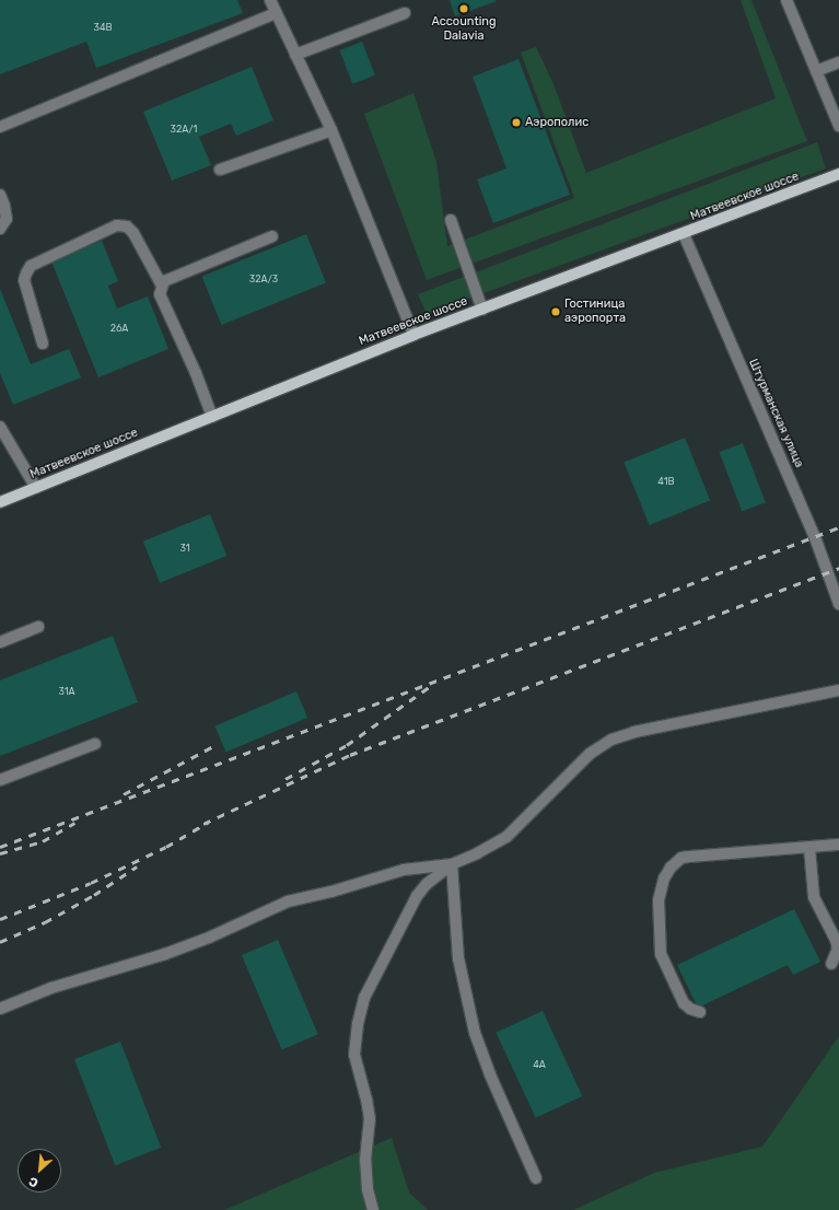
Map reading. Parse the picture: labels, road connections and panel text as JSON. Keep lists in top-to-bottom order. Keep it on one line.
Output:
{"streets":{"main road":["Матвеевское шоссе"],"street":["Штурманская улица"]},"crossings":[["Матвеевское шоссе","Штурманская улица"]],"places":["Accounting Dalavia","Аэрополис","Гостиница аэропорта"],"house_numbers":["34В","32А/1","32А/3","26А","41В","31","31А","4А"],"north":"bottom left"}
